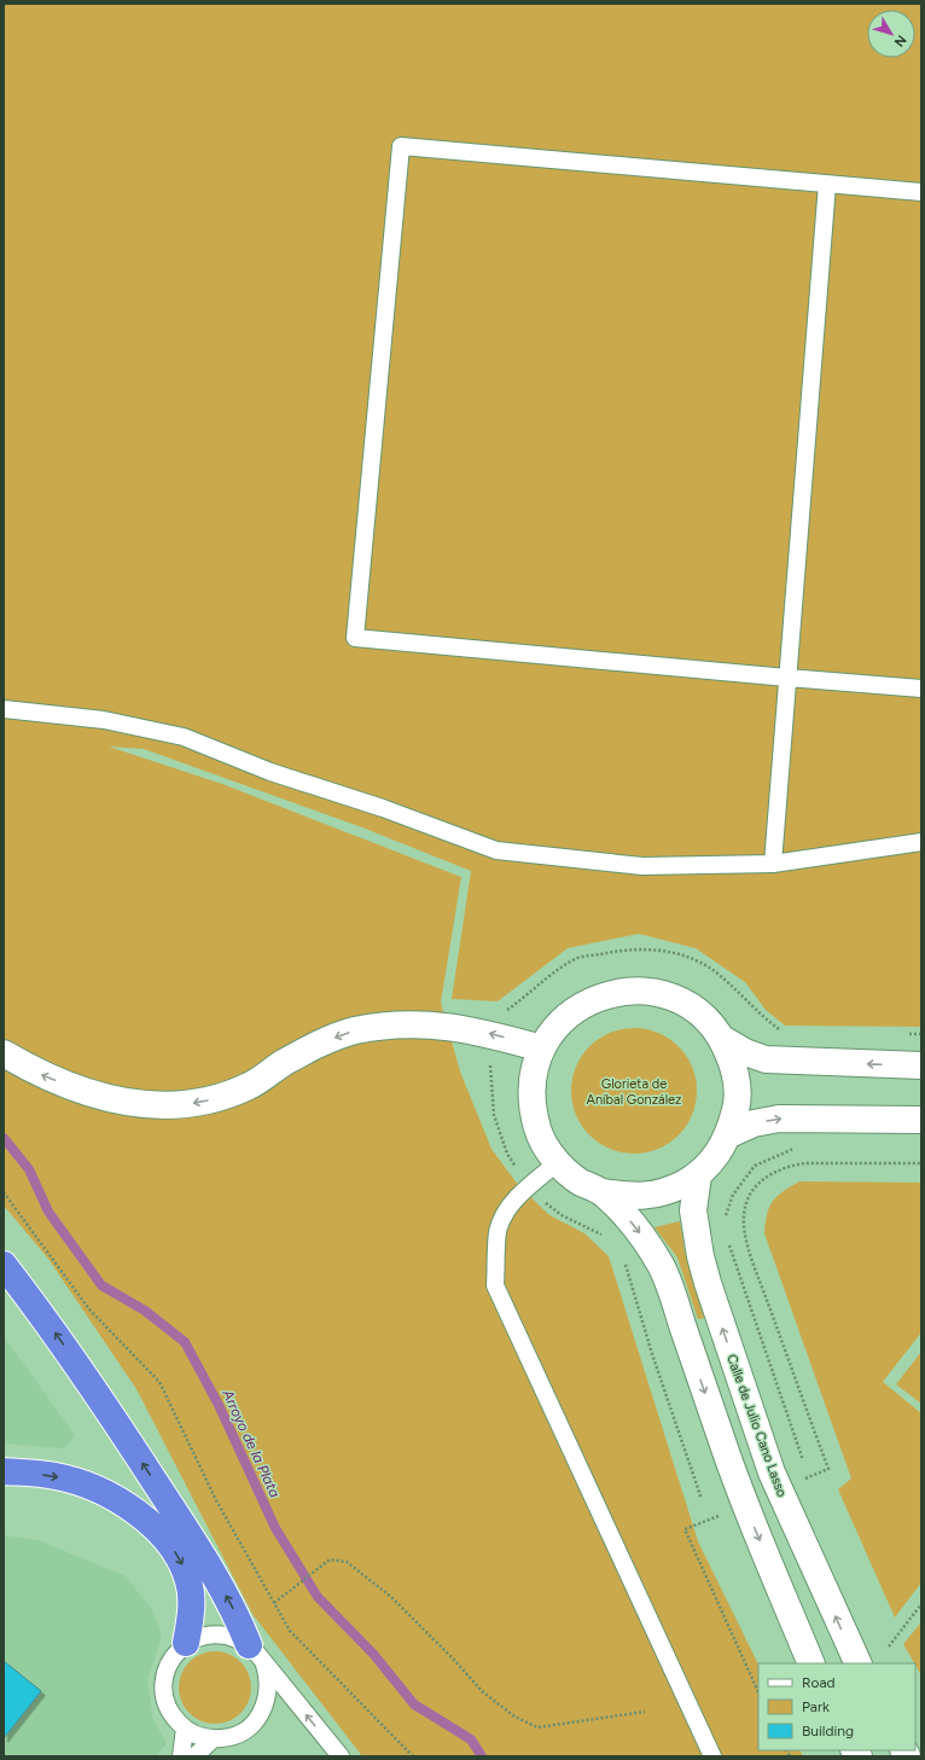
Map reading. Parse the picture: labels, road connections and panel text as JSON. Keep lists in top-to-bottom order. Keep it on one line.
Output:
{"streets":{"street":["Calle de Julio Cano Lasso"]},"water":["Arroyo de la Plata"],"parks":["Glorieta de Aníbal González"],"legend":["Road","Park","Building"],"north":"bottom right"}
